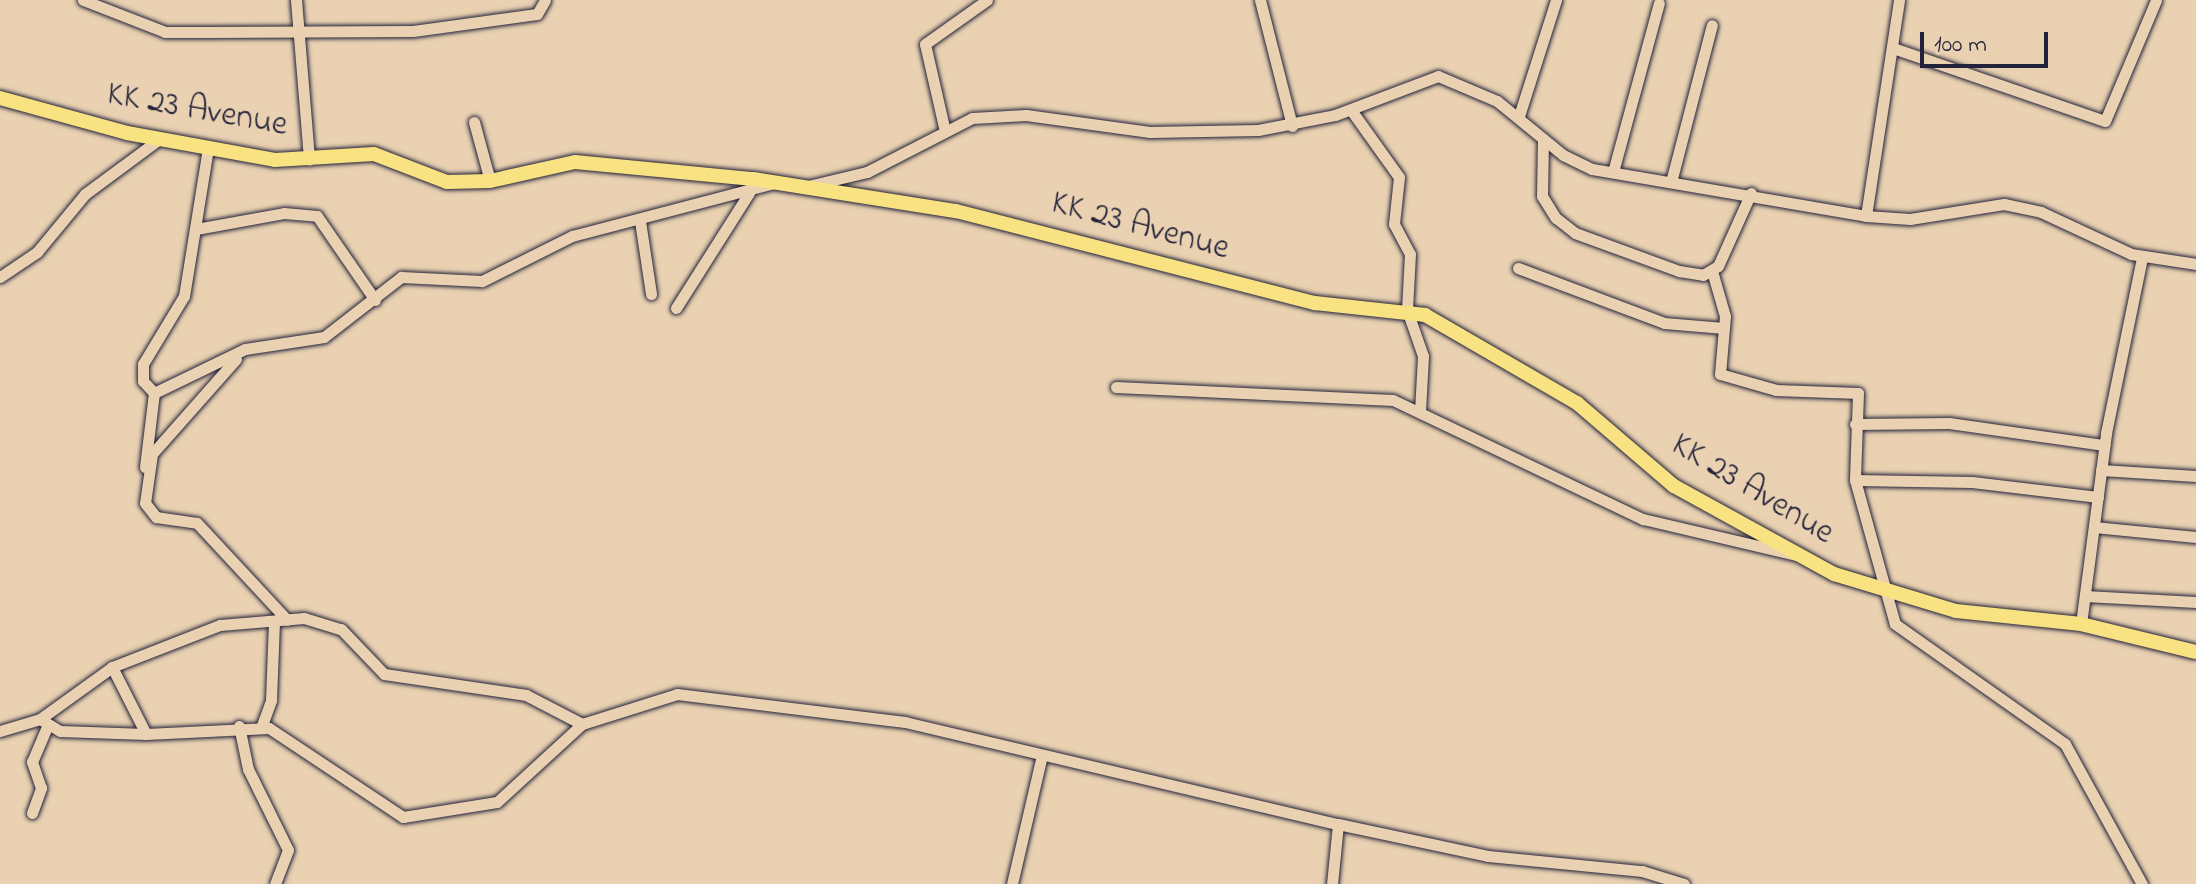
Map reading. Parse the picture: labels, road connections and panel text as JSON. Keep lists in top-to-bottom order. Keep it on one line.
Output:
{"streets":{"main road":["KK 23 Avenue"]},"scale_bar":"100 m"}
